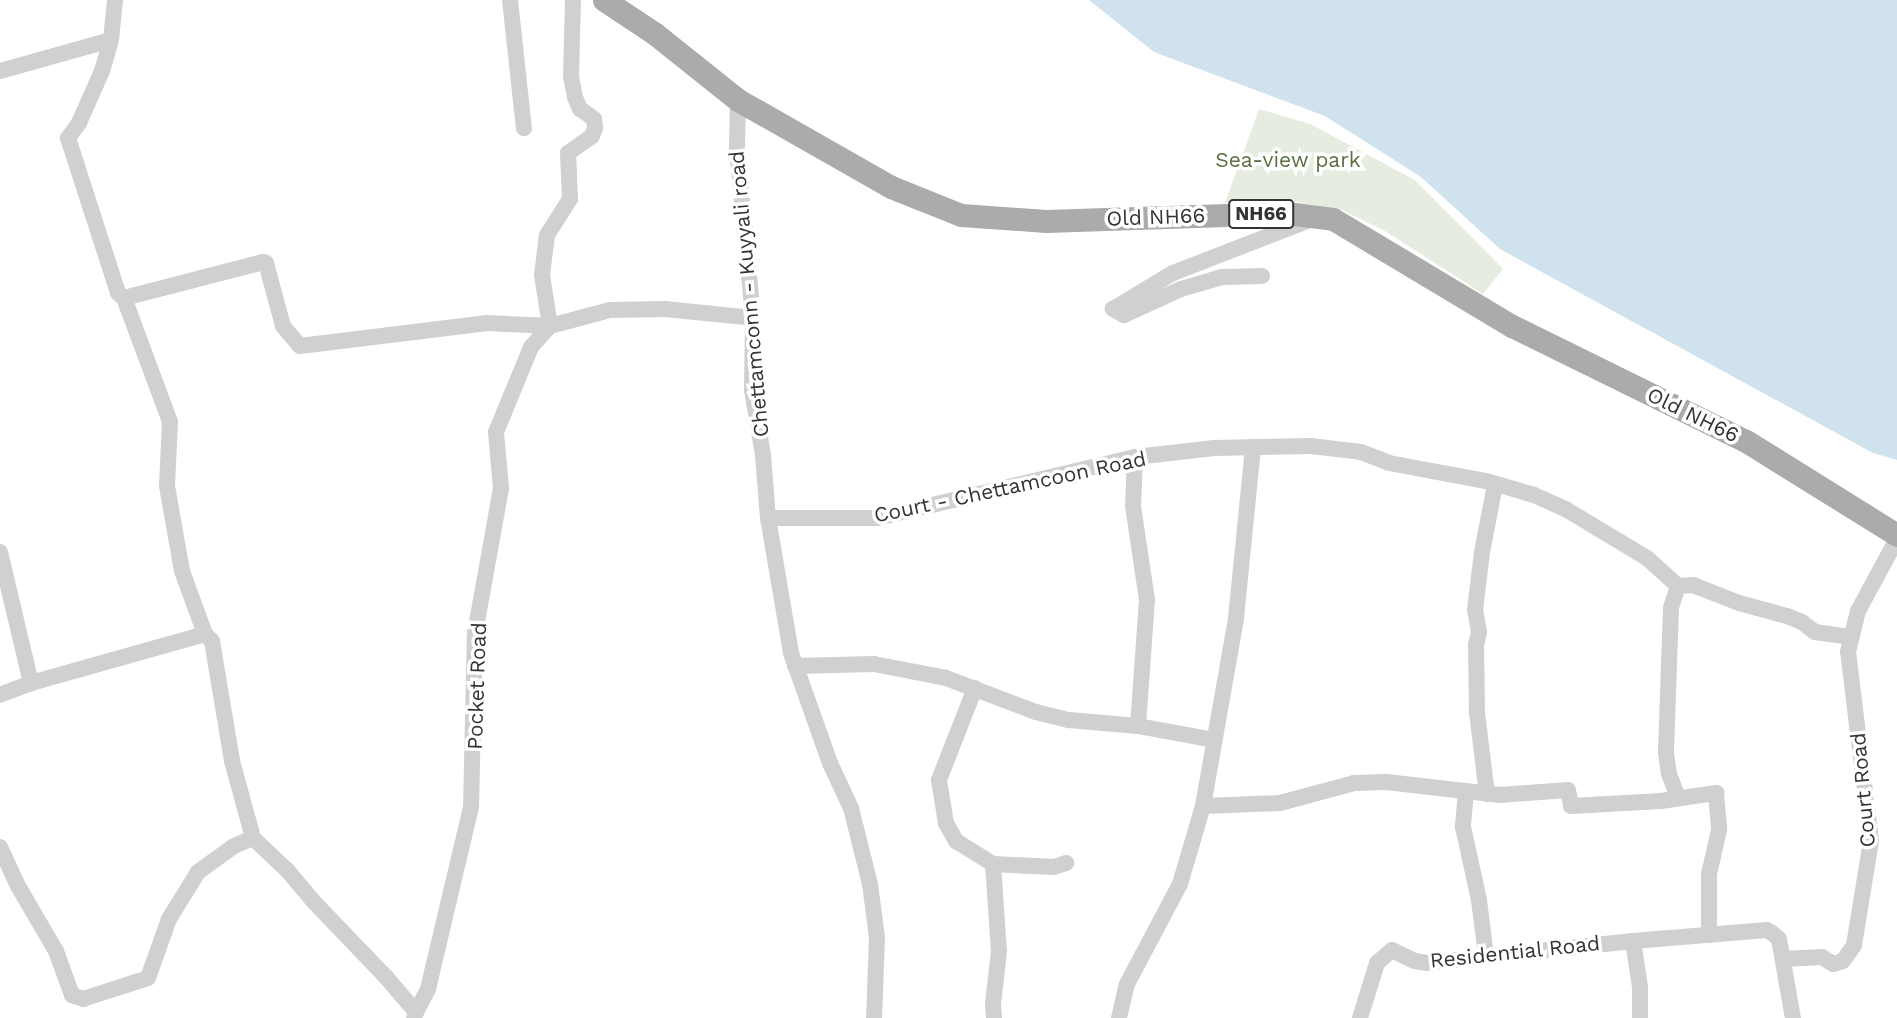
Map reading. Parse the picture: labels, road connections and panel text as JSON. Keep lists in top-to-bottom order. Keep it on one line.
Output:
{"streets":{"main road":["NH66","Old NH66"],"street":["Chettamconn - Kuyyali road","Court - Chettamcoon Road","Pocket Road","Court Road","Residential Road"]},"crossings":[["Old NH66","Chettamconn - Kuyyali road"],["Old NH66","Court Road"],["Chettamconn - Kuyyali road","Court - Chettamcoon Road"],["Court Road","Residential Road"]],"parks":["Sea-view park"]}
